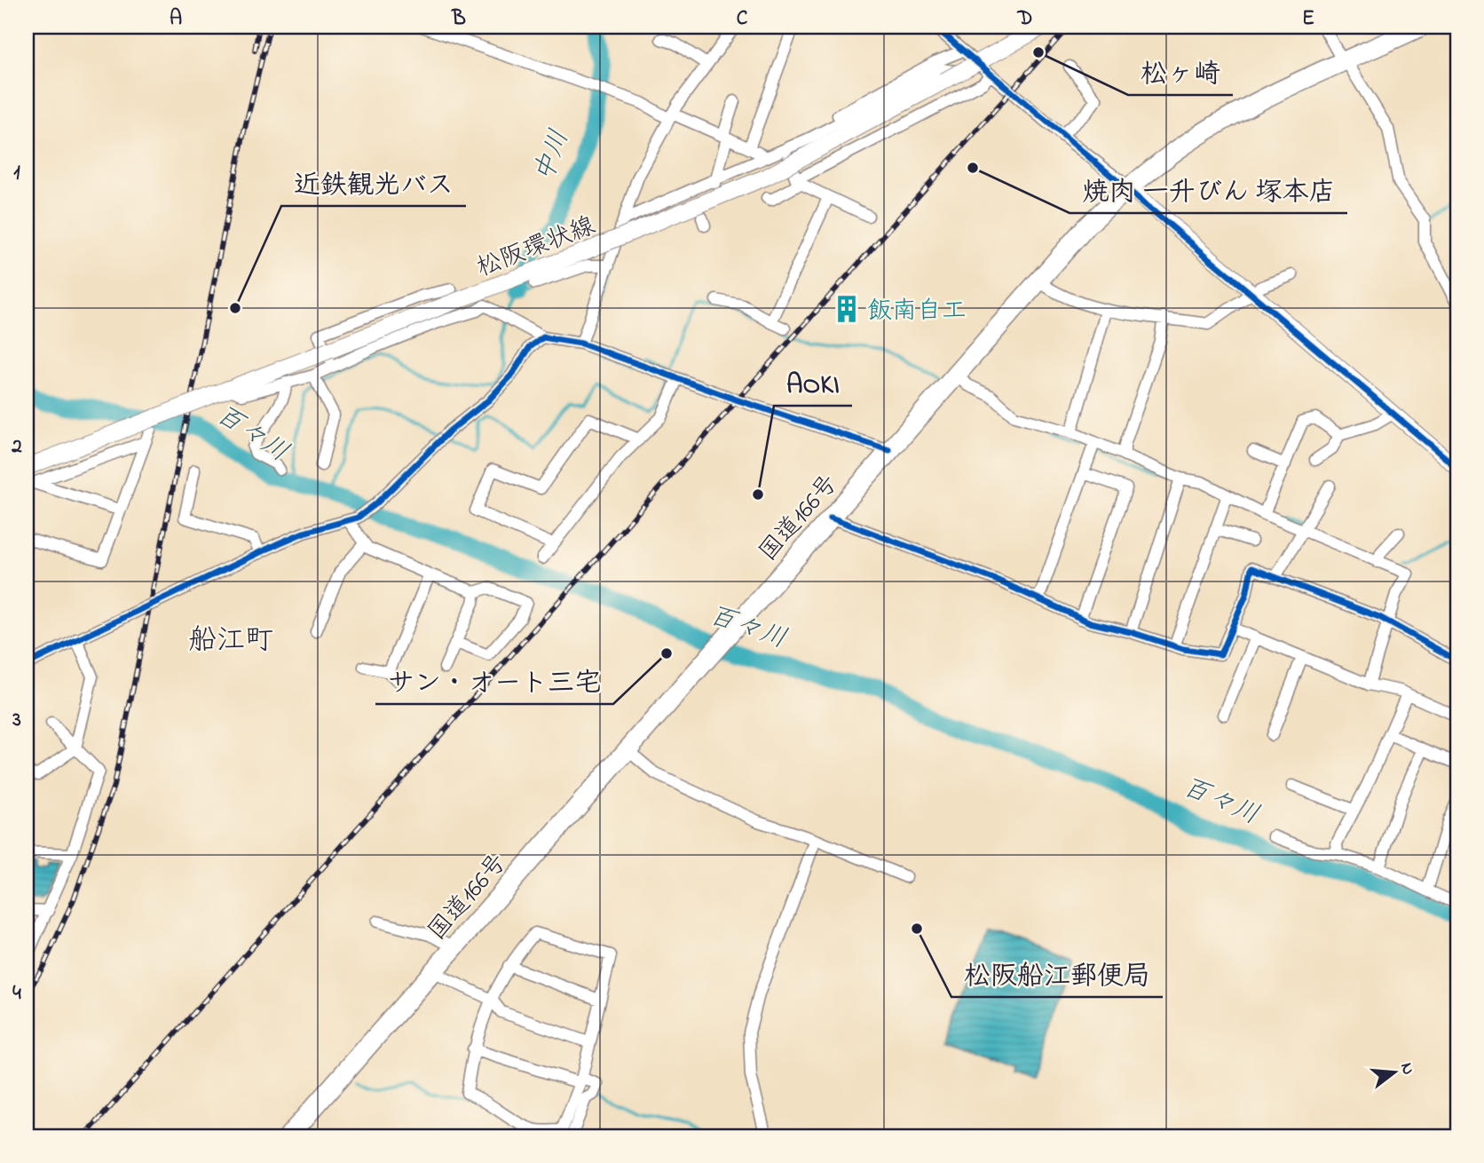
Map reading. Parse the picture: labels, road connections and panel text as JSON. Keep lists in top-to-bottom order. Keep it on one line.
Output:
{"streets":{"highway":["国道166号"],"main road":["松阪環状線"]},"districts":["船江町"],"water":["中川","百々川"],"places":{"other":["松ヶ崎","焼肉 一升びん 塚本店","近鉄観光バス","AOKI","サン・オート三宅","松阪船江郵便局"],"building":["飯南自工"]},"north":"right","grid":{"columns":["A","B","C","D","E"],"rows":["1","2","3","4"]}}
